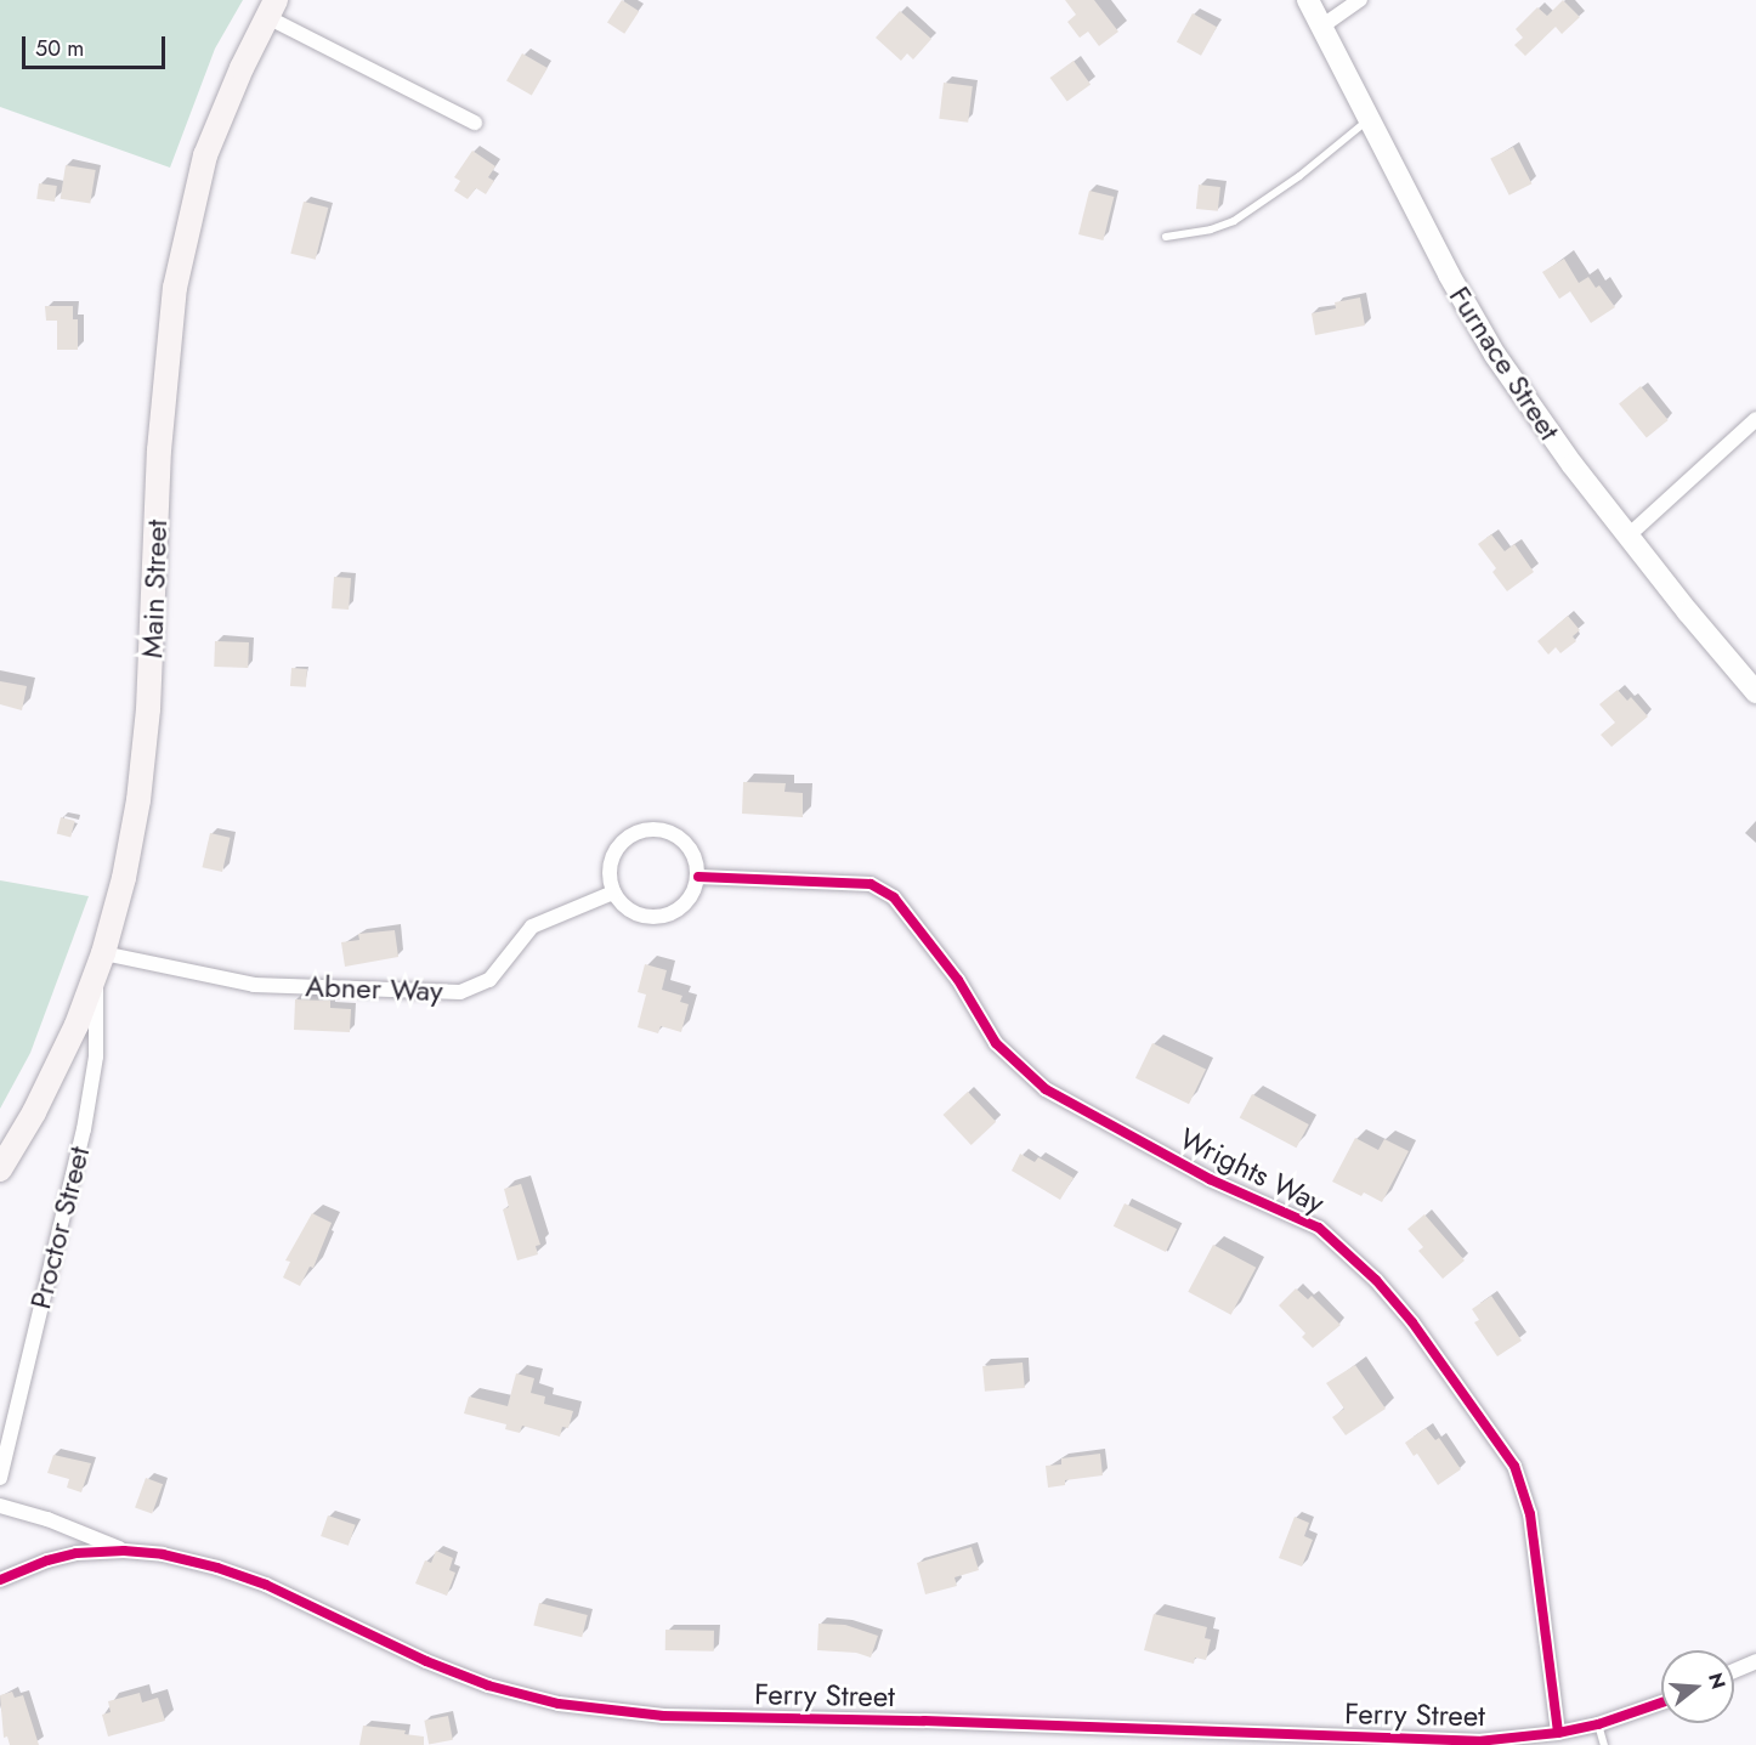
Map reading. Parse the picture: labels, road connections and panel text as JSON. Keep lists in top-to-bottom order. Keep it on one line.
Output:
{"streets":{"main road":["Furnace Street","Main Street"],"street":["Abner Way","Wrights Way","Proctor Street","Ferry Street"]},"crossings":[["Main Street","Abner Way"],["Main Street","Proctor Street"],["Abner Way","Wrights Way"],["Abner Way","Proctor Street"],["Wrights Way","Ferry Street"]],"scale_bar":"50 m","north":"right"}
